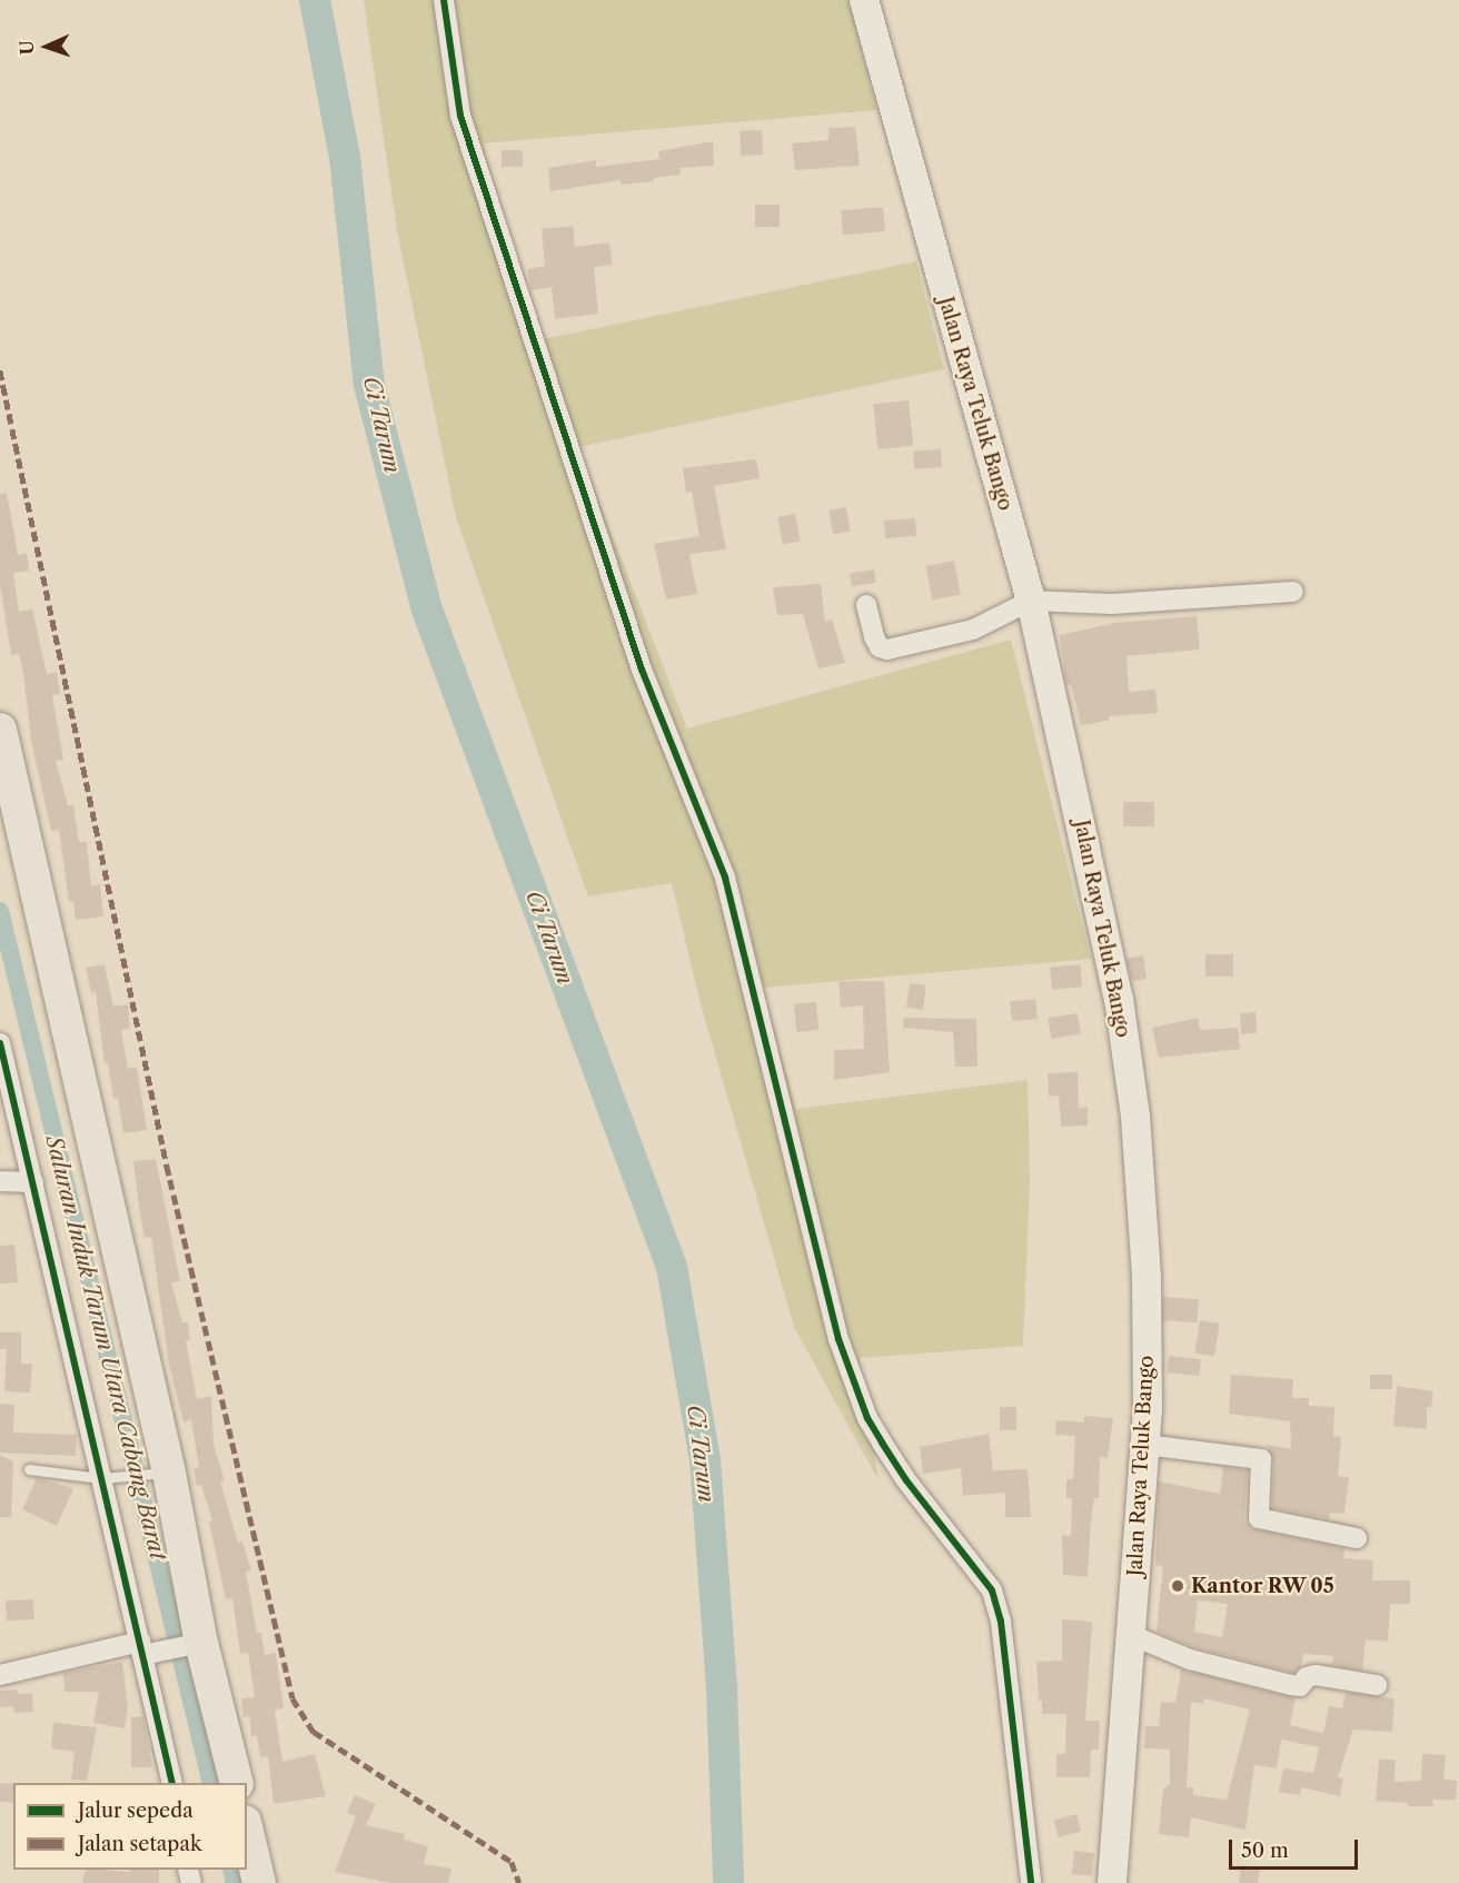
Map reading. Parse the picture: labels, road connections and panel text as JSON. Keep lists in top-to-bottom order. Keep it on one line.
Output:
{"streets":{"main road":["Jalan Raya Teluk Bango"]},"water":["Ci Tarum","Saluran Induk Tarum Utara Cabang Barat"],"places":["Kantor RW 05"],"legend":["Jalur sepeda","Jalan setapak"],"scale_bar":"50 m","north":"left"}
